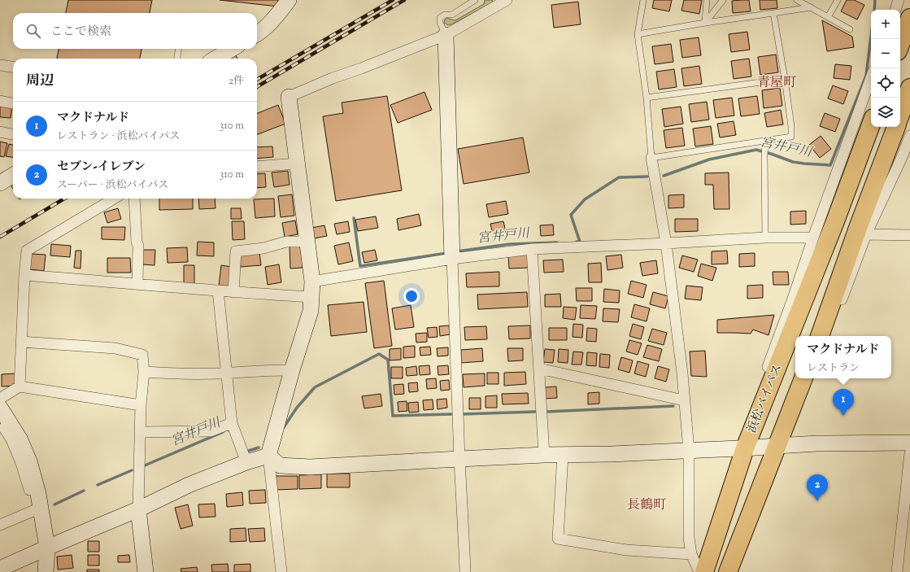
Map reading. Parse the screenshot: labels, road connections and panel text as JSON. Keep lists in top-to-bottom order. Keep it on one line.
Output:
{"streets":{"highway":["浜松バイパス"]},"districts":["青屋町","長鶴町"],"water":["宮井戸川"],"page":{"map_buttons":["+","−"],"search":"ここで検索","heading":["周辺","2件"],"list":[{"mark":"1","name":"マクドナルド","note":"レストラン · 浜松バイパス","value":"310 m"},{"mark":"2","name":"セブン-イレブン","note":"スーパー · 浜松バイパス","value":"310 m"}],"popup":["マクドナルド","レストラン"],"pins":["1","2"]}}
